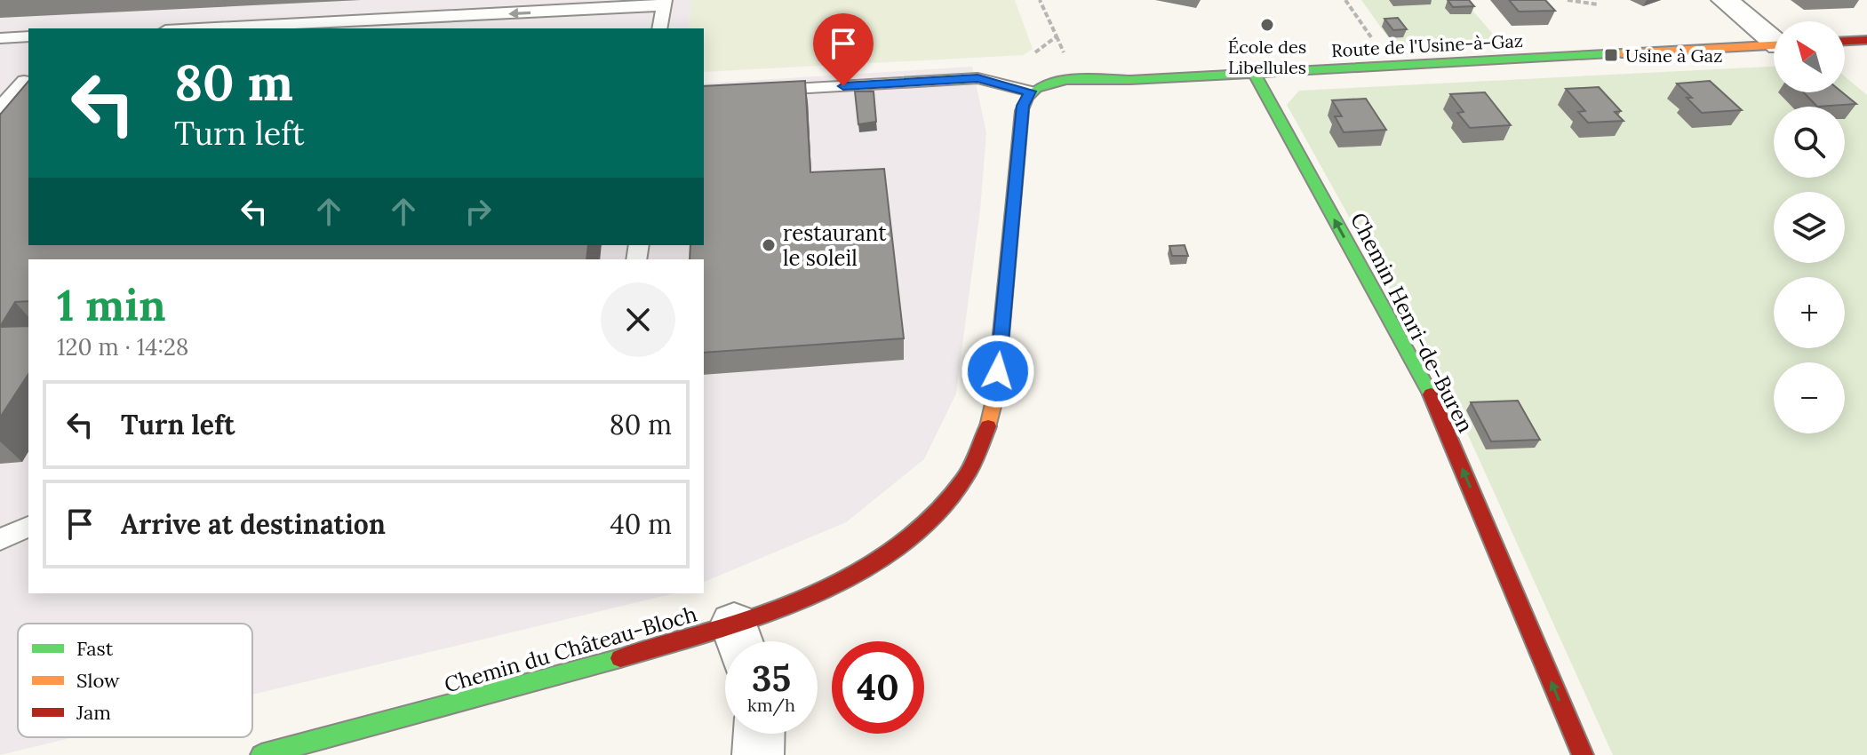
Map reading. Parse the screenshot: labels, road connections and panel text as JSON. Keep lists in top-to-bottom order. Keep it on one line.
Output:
{"streets":{"street":["Route de l'Usine-à-Gaz","Chemin Henri-de-Buren","Chemin du Château-Bloch"]},"crossings":[["Route de l'Usine-à-Gaz","Chemin Henri-de-Buren"],["Route de l'Usine-à-Gaz","Chemin du Château-Bloch"]],"one_way":["Chemin Henri-de-Buren"],"places":{"other":["École des Libellules","restaurant le soleil"],"transit":["Usine à Gaz"]},"legend":["Fast","Slow","Jam"],"north":"top left","page":{"map_buttons":["+","−"],"turn":["80 m","Turn left"],"heading":["1 min","120 m · 14:28"],"list":[{"name":"Turn left","value":"80 m"},{"name":"Arrive at destination","value":"40 m"}],"speed":"35 km/h","limit":"40"}}
